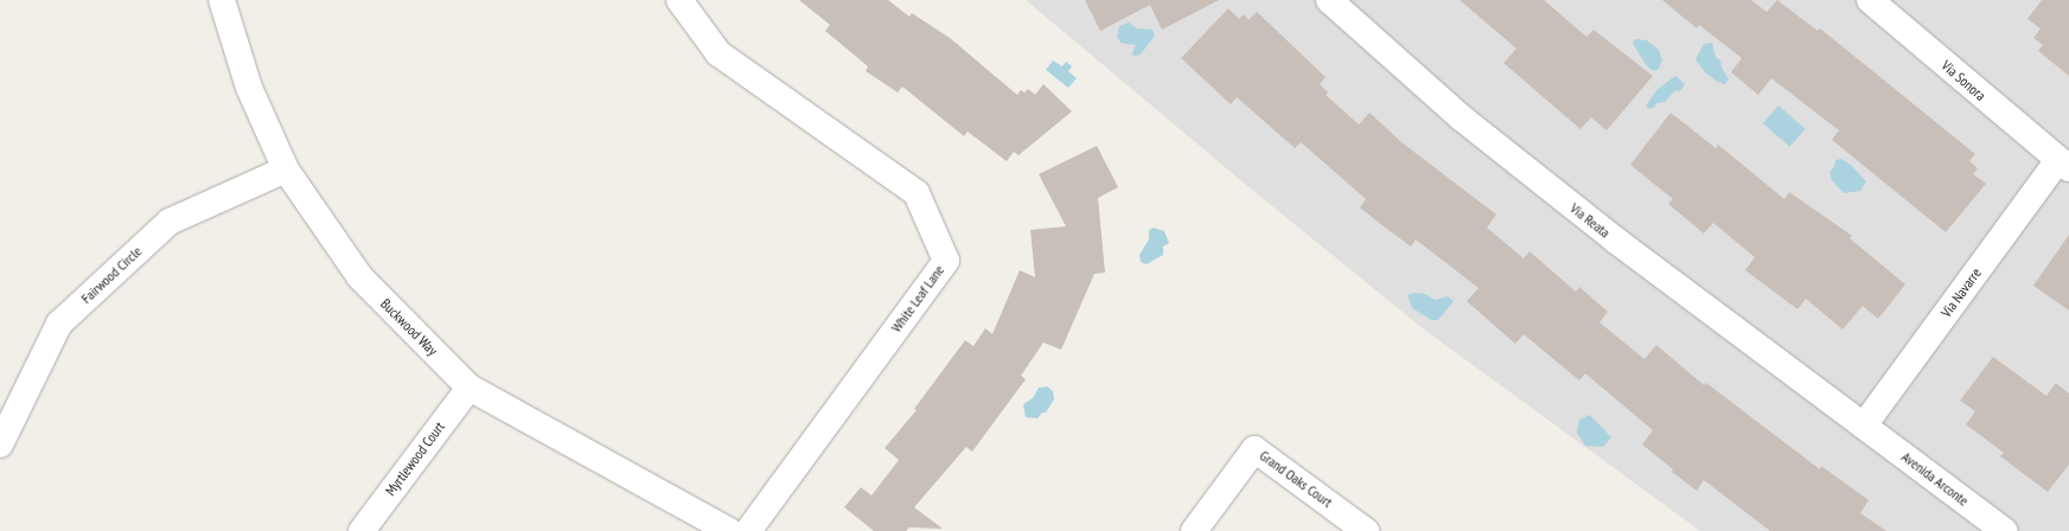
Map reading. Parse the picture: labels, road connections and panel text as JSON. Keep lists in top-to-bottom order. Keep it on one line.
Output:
{"streets":{"street":["Via Sonora","Via Reata","Fairwood Circle","Via Navarre","White Leaf Lane","Buckwood Way","Myrtlewood Court","Grand Oaks Court","Avenida Arconte"]},"crossings":[["Via Sonora","Via Navarre"],["Via Reata","Via Navarre"],["Via Reata","Avenida Arconte"],["Fairwood Circle","Buckwood Way"],["Via Navarre","Avenida Arconte"],["Buckwood Way","Myrtlewood Court"]]}
